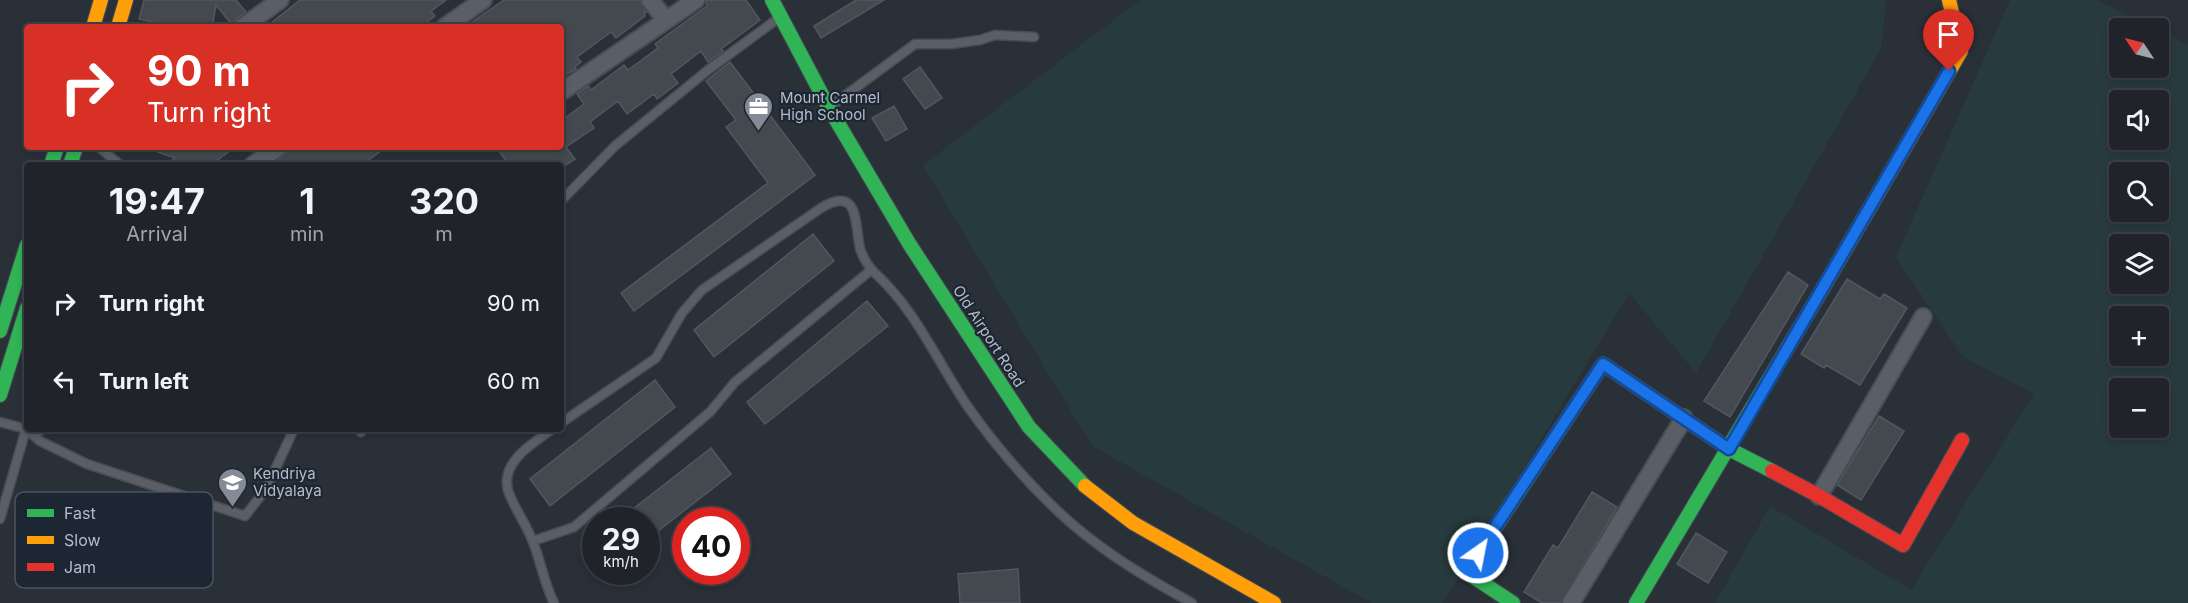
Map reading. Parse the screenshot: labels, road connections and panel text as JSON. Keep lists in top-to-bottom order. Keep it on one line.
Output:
{"streets":{"street":["Old Airport Road"]},"places":{"office":["Mount Carmel High School"],"school or university":["Kendriya Vidyalaya"]},"legend":["Fast","Slow","Jam"],"north":"top left","page":{"map_buttons":["+","−"],"turn":["90 m","Turn right"],"eta":["19:47","Arrival","1","min","320","m"],"list":[{"name":"Turn right","value":"90 m"},{"name":"Turn left","value":"60 m"}],"speed":"29 km/h","limit":"40"}}
